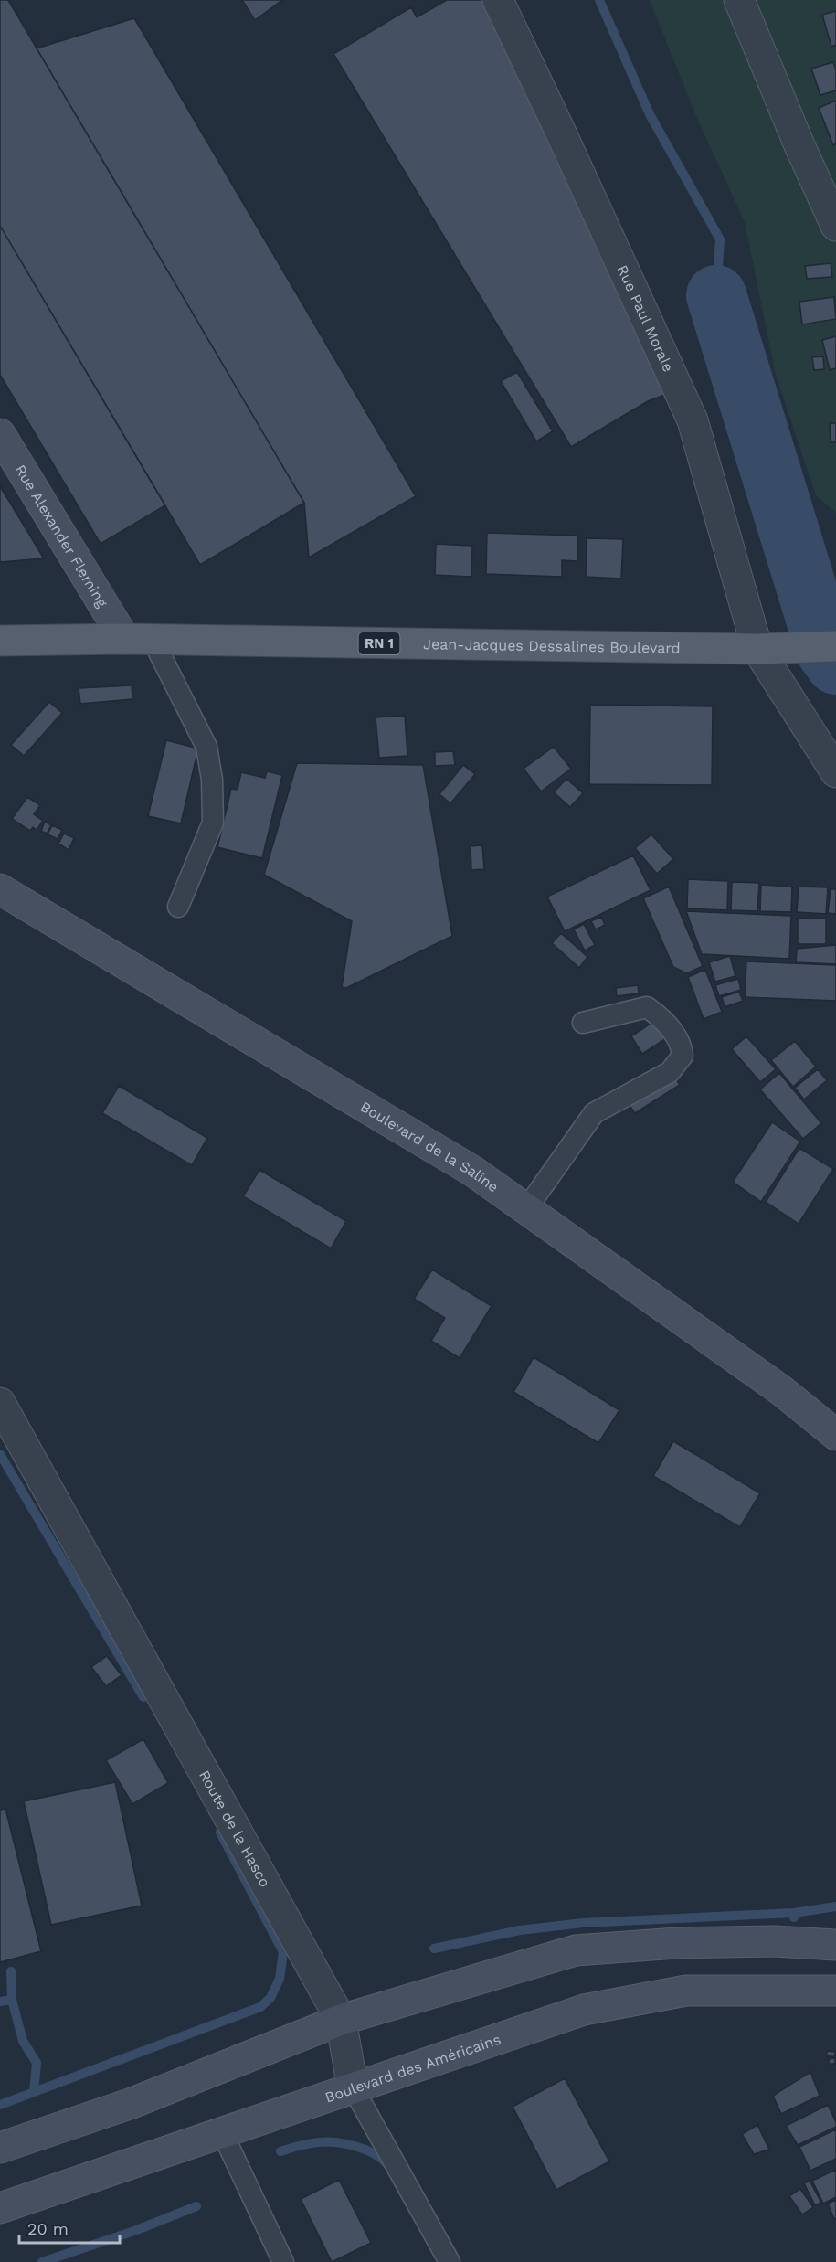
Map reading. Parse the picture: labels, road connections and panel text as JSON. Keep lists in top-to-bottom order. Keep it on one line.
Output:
{"streets":{"main road":["Rue Alexander Fleming","RN 1","Jean-Jacques Dessalines Boulevard","Boulevard de la Saline","Boulevard des Américains"],"street":["Rue Paul Morale","Route de la Hasco"]},"crossings":[["Rue Paul Morale","Jean-Jacques Dessalines Boulevard"],["Rue Alexander Fleming","Jean-Jacques Dessalines Boulevard"],["Route de la Hasco","Boulevard des Américains"]],"scale_bar":"20 m"}
